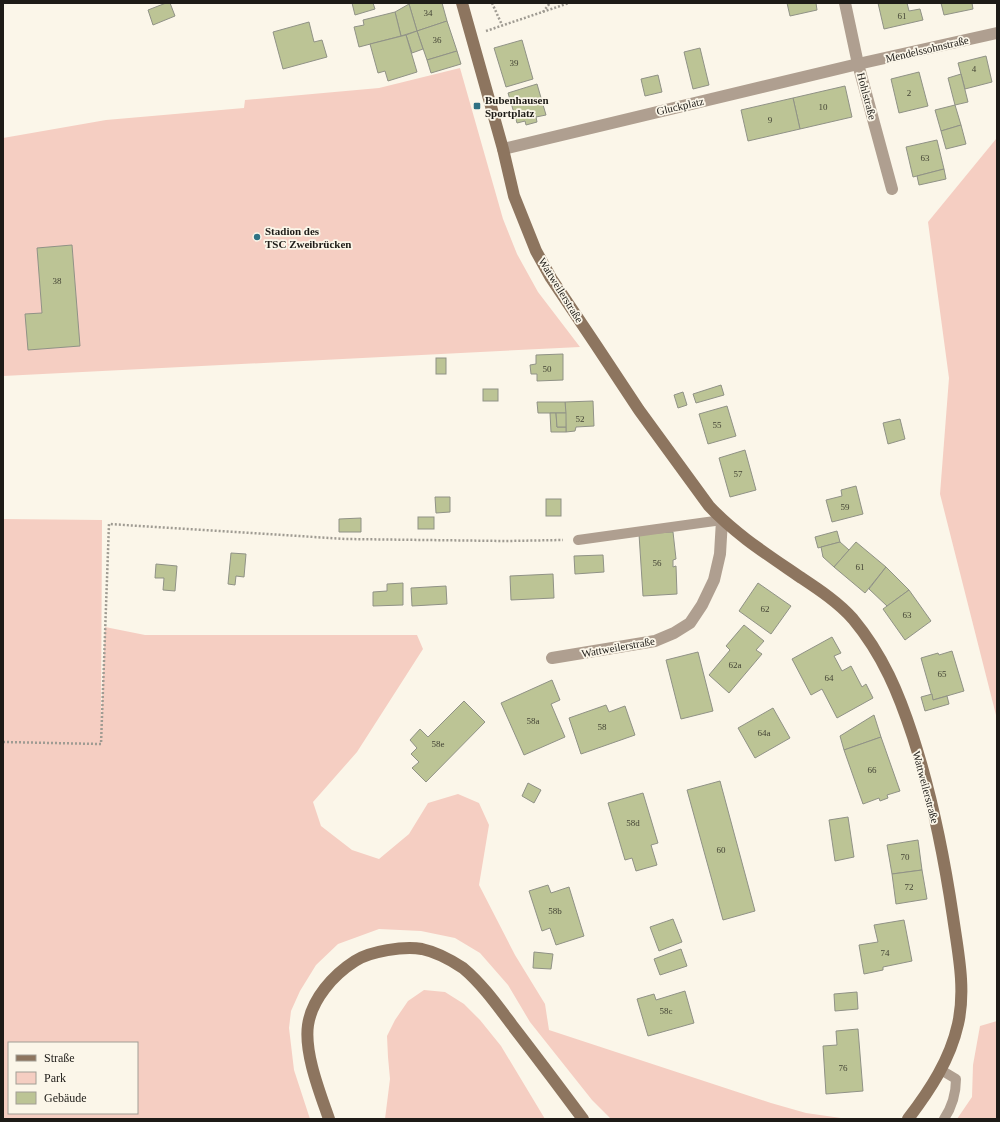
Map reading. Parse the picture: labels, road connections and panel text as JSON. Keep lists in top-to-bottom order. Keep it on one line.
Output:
{"streets":{"street":["Mendelssohnstraße","Hohlstraße","Gluckplatz","Wattweilerstraße"]},"crossings":[["Mendelssohnstraße","Hohlstraße"],["Mendelssohnstraße","Gluckplatz"],["Hohlstraße","Gluckplatz"],["Gluckplatz","Wattweilerstraße"]],"places":{"transit":["Bubenhausen Sportplatz"],"other":["Stadion des TSC Zweibrücken"]},"house_numbers":["34","61","36","39","4","2","10","9","63","38","50","52","55","57","59","56","61","62","63","62a","65","64","58a","58","64a","58e","66","58d","60","70","72","58b","74","58c","76"],"legend":["Straße","Park","Gebäude"]}
